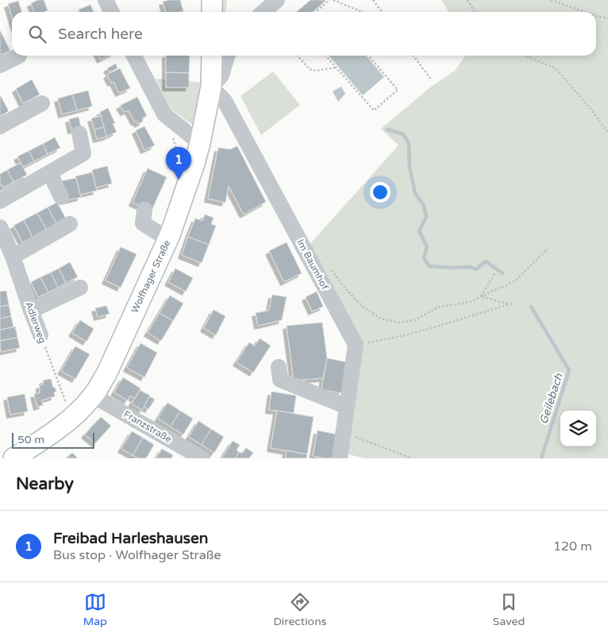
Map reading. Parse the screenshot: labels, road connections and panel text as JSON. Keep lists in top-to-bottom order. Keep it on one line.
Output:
{"streets":{"main road":["Wolfhager Straße"],"street":["Im Baumhof","Adlerweg","Franzstraße"]},"crossings":[["Im Baumhof","Wolfhager Straße"],["Wolfhager Straße","Adlerweg"],["Wolfhager Straße","Franzstraße"]],"water":["Geilebach"],"scale_bar":"50 m","page":{"search":"Search here","pins":"1","scale":"50 m","heading":"Nearby","list":[{"mark":"1","name":"Freibad Harleshausen","note":"Bus stop · Wolfhager Straße","value":"120 m"}],"nav":["Map","Directions","Saved"]}}
